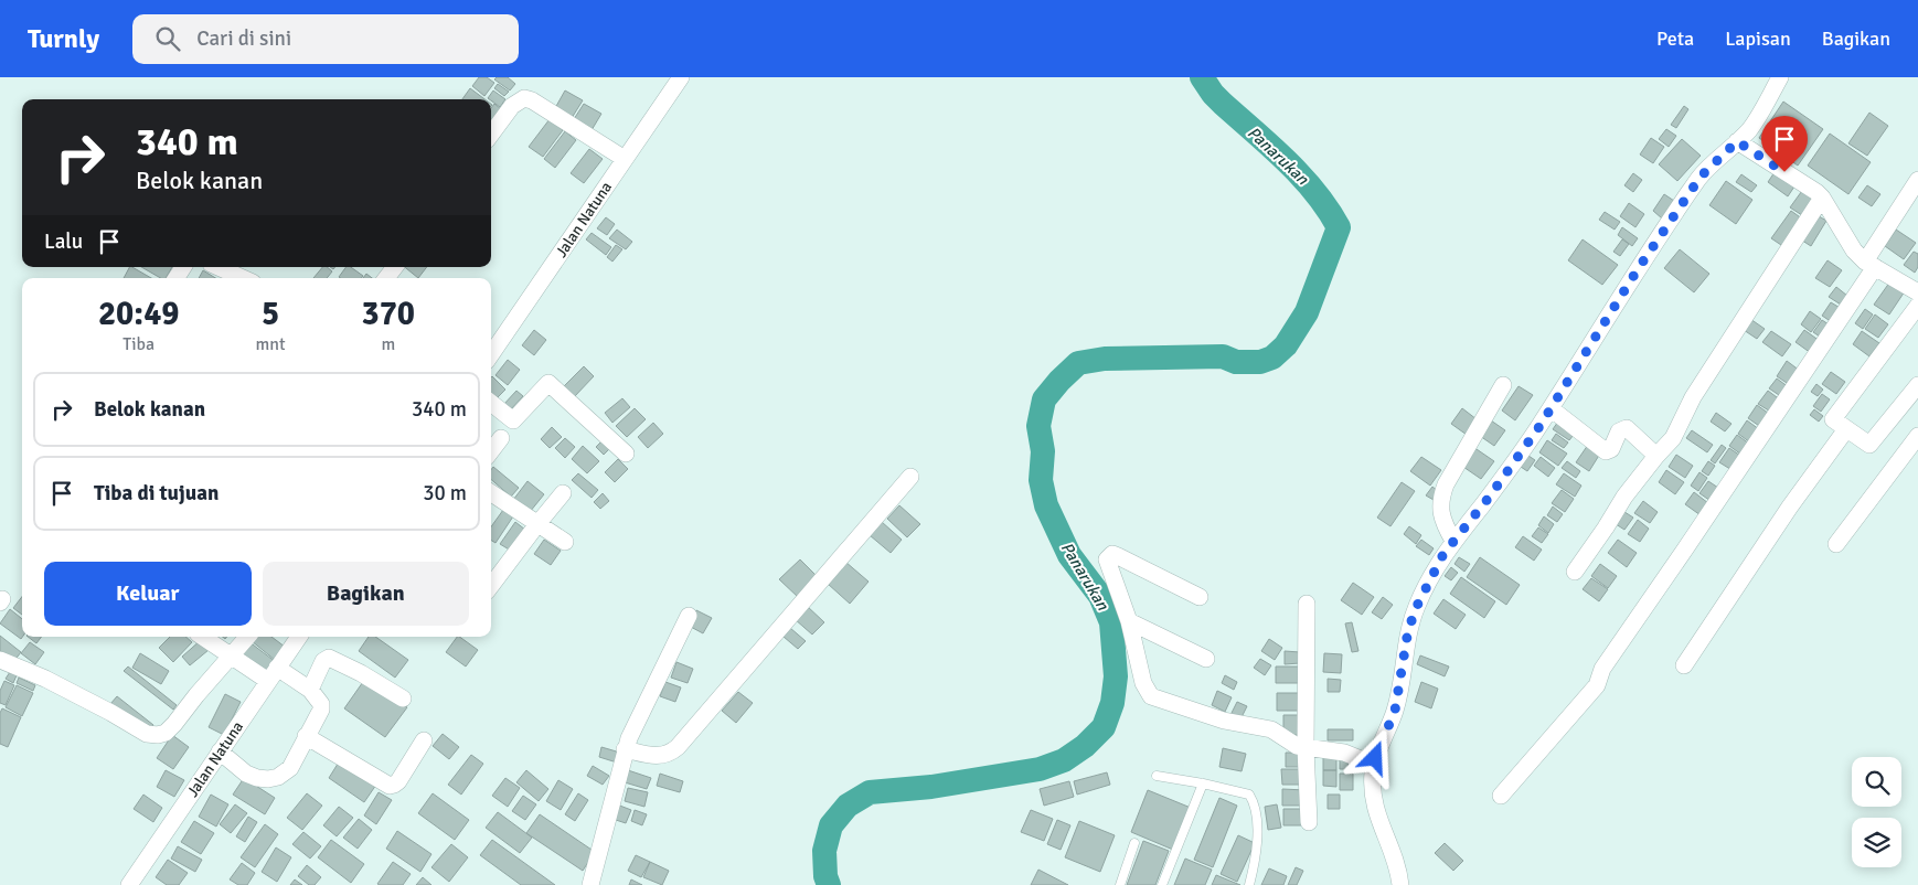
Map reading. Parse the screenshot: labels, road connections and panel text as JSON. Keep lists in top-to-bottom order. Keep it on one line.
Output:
{"streets":{"street":["Jalan Natuna"]},"water":["Panarukan"],"page":{"header":"Turnly","search":"Cari di sini","nav":["Peta","Lapisan","Bagikan"],"turn":["340 m","Belok kanan"],"then":"Lalu","eta":["20:49","Tiba","5","mnt","370","m"],"list":[{"name":"Belok kanan","value":"340 m"},{"name":"Tiba di tujuan","value":"30 m"}],"buttons":["Keluar","Bagikan"]}}
